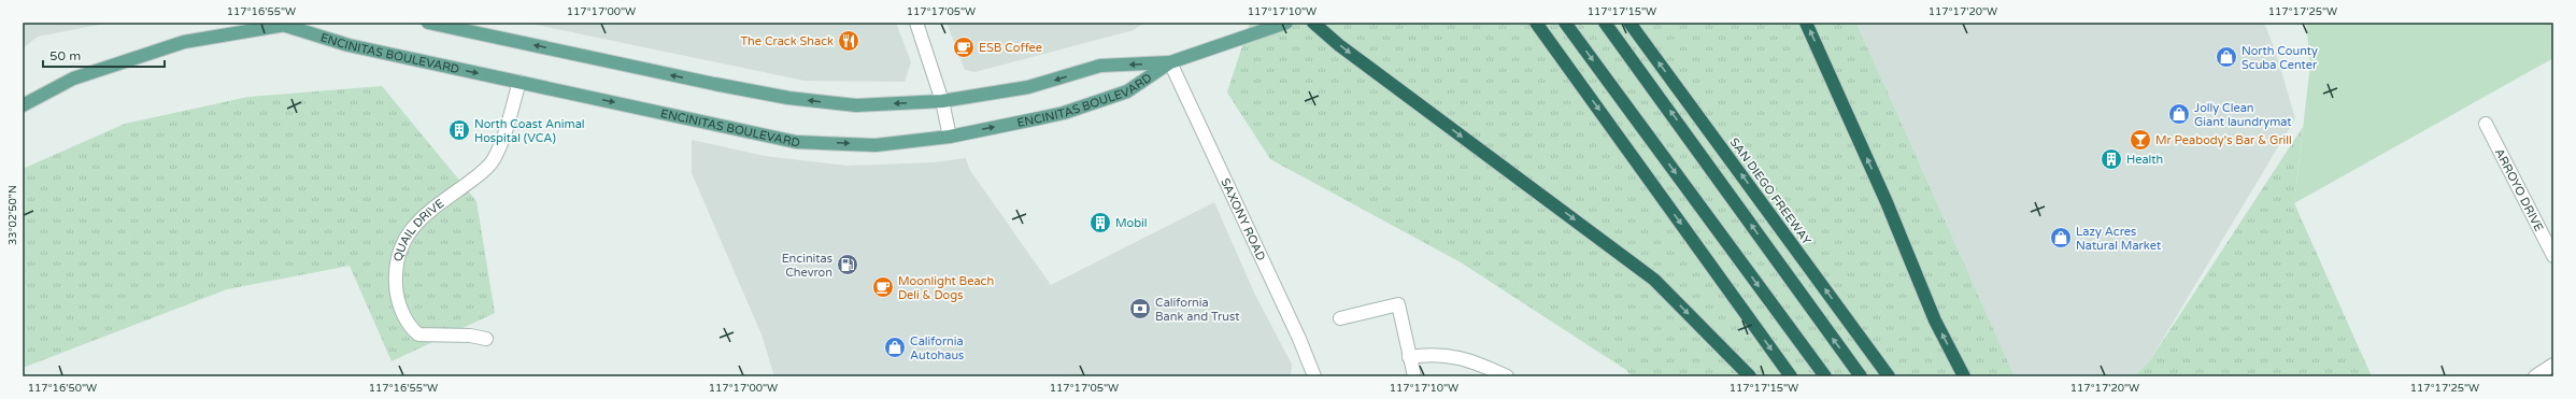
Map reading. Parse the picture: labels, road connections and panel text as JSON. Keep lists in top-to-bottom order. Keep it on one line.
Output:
{"streets":{"highway":["SAN DIEGO FREEWAY"],"main road":["ENCINITAS BOULEVARD"],"street":["ARROYO DRIVE","SAXONY ROAD","QUAIL DRIVE"]},"crossings":[["ENCINITAS BOULEVARD","SAXONY ROAD"],["ENCINITAS BOULEVARD","QUAIL DRIVE"]],"places":{"restaurant":["The Crack Shack"],"cafe":["ESB Coffee","Moonlight Beach Deli & Dogs"],"shop":["North County Scuba Center","Jolly Clean Giant laundrymat","Lazy Acres Natural Market","California Autohaus"],"building":["North Coast Animal Hospital (VCA)","Health","Mobil"],"bar":["Mr Peabody's Bar & Grill"],"fuel station":["Encinitas Chevron"],"bank":["California Bank and Trust"]},"scale_bar":"50 m","coordinates":["117°16'55\"W","117°17'00\"W","117°17'05\"W","117°17'10\"W","117°17'15\"W","117°17'20\"W","117°17'25\"W","33°02'50\"N","117°16'50\"W"]}
